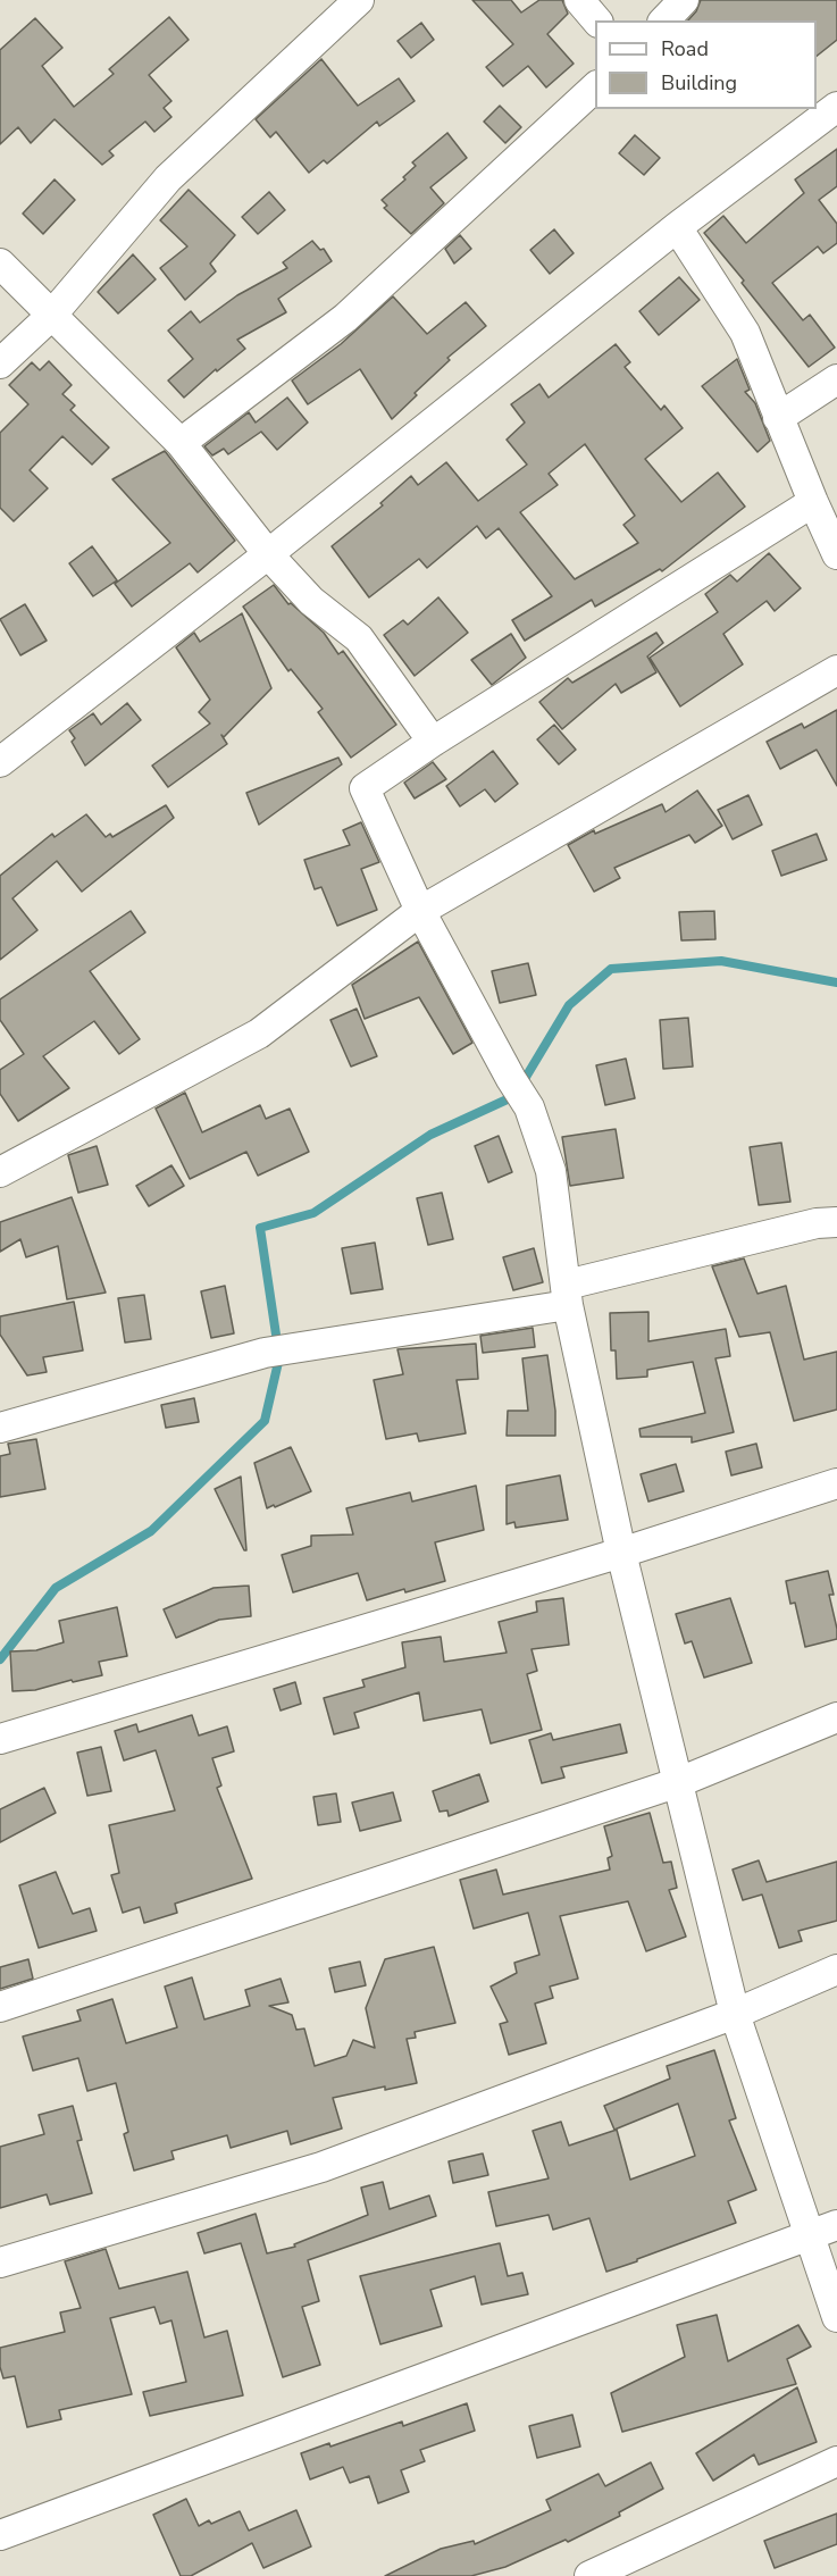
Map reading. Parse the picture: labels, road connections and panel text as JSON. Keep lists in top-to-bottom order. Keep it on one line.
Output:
{"legend":["Road","Building"]}
